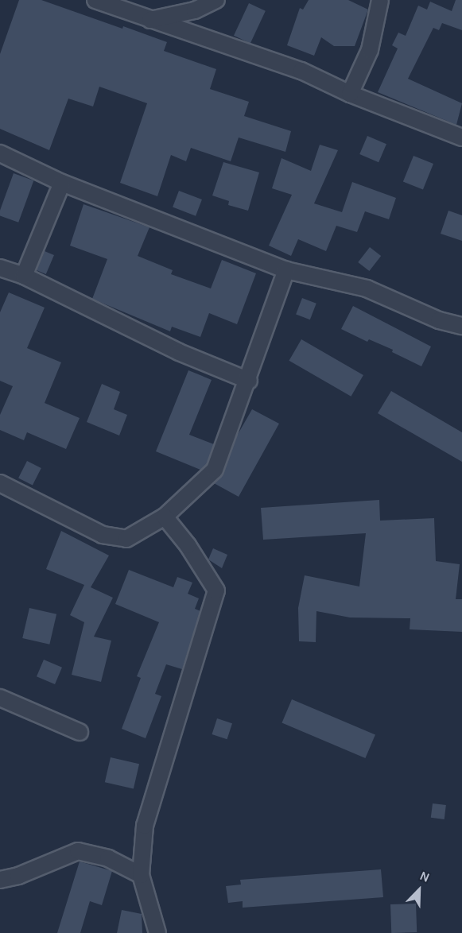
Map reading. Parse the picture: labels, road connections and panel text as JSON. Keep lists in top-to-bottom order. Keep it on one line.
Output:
{"north":"top right"}
